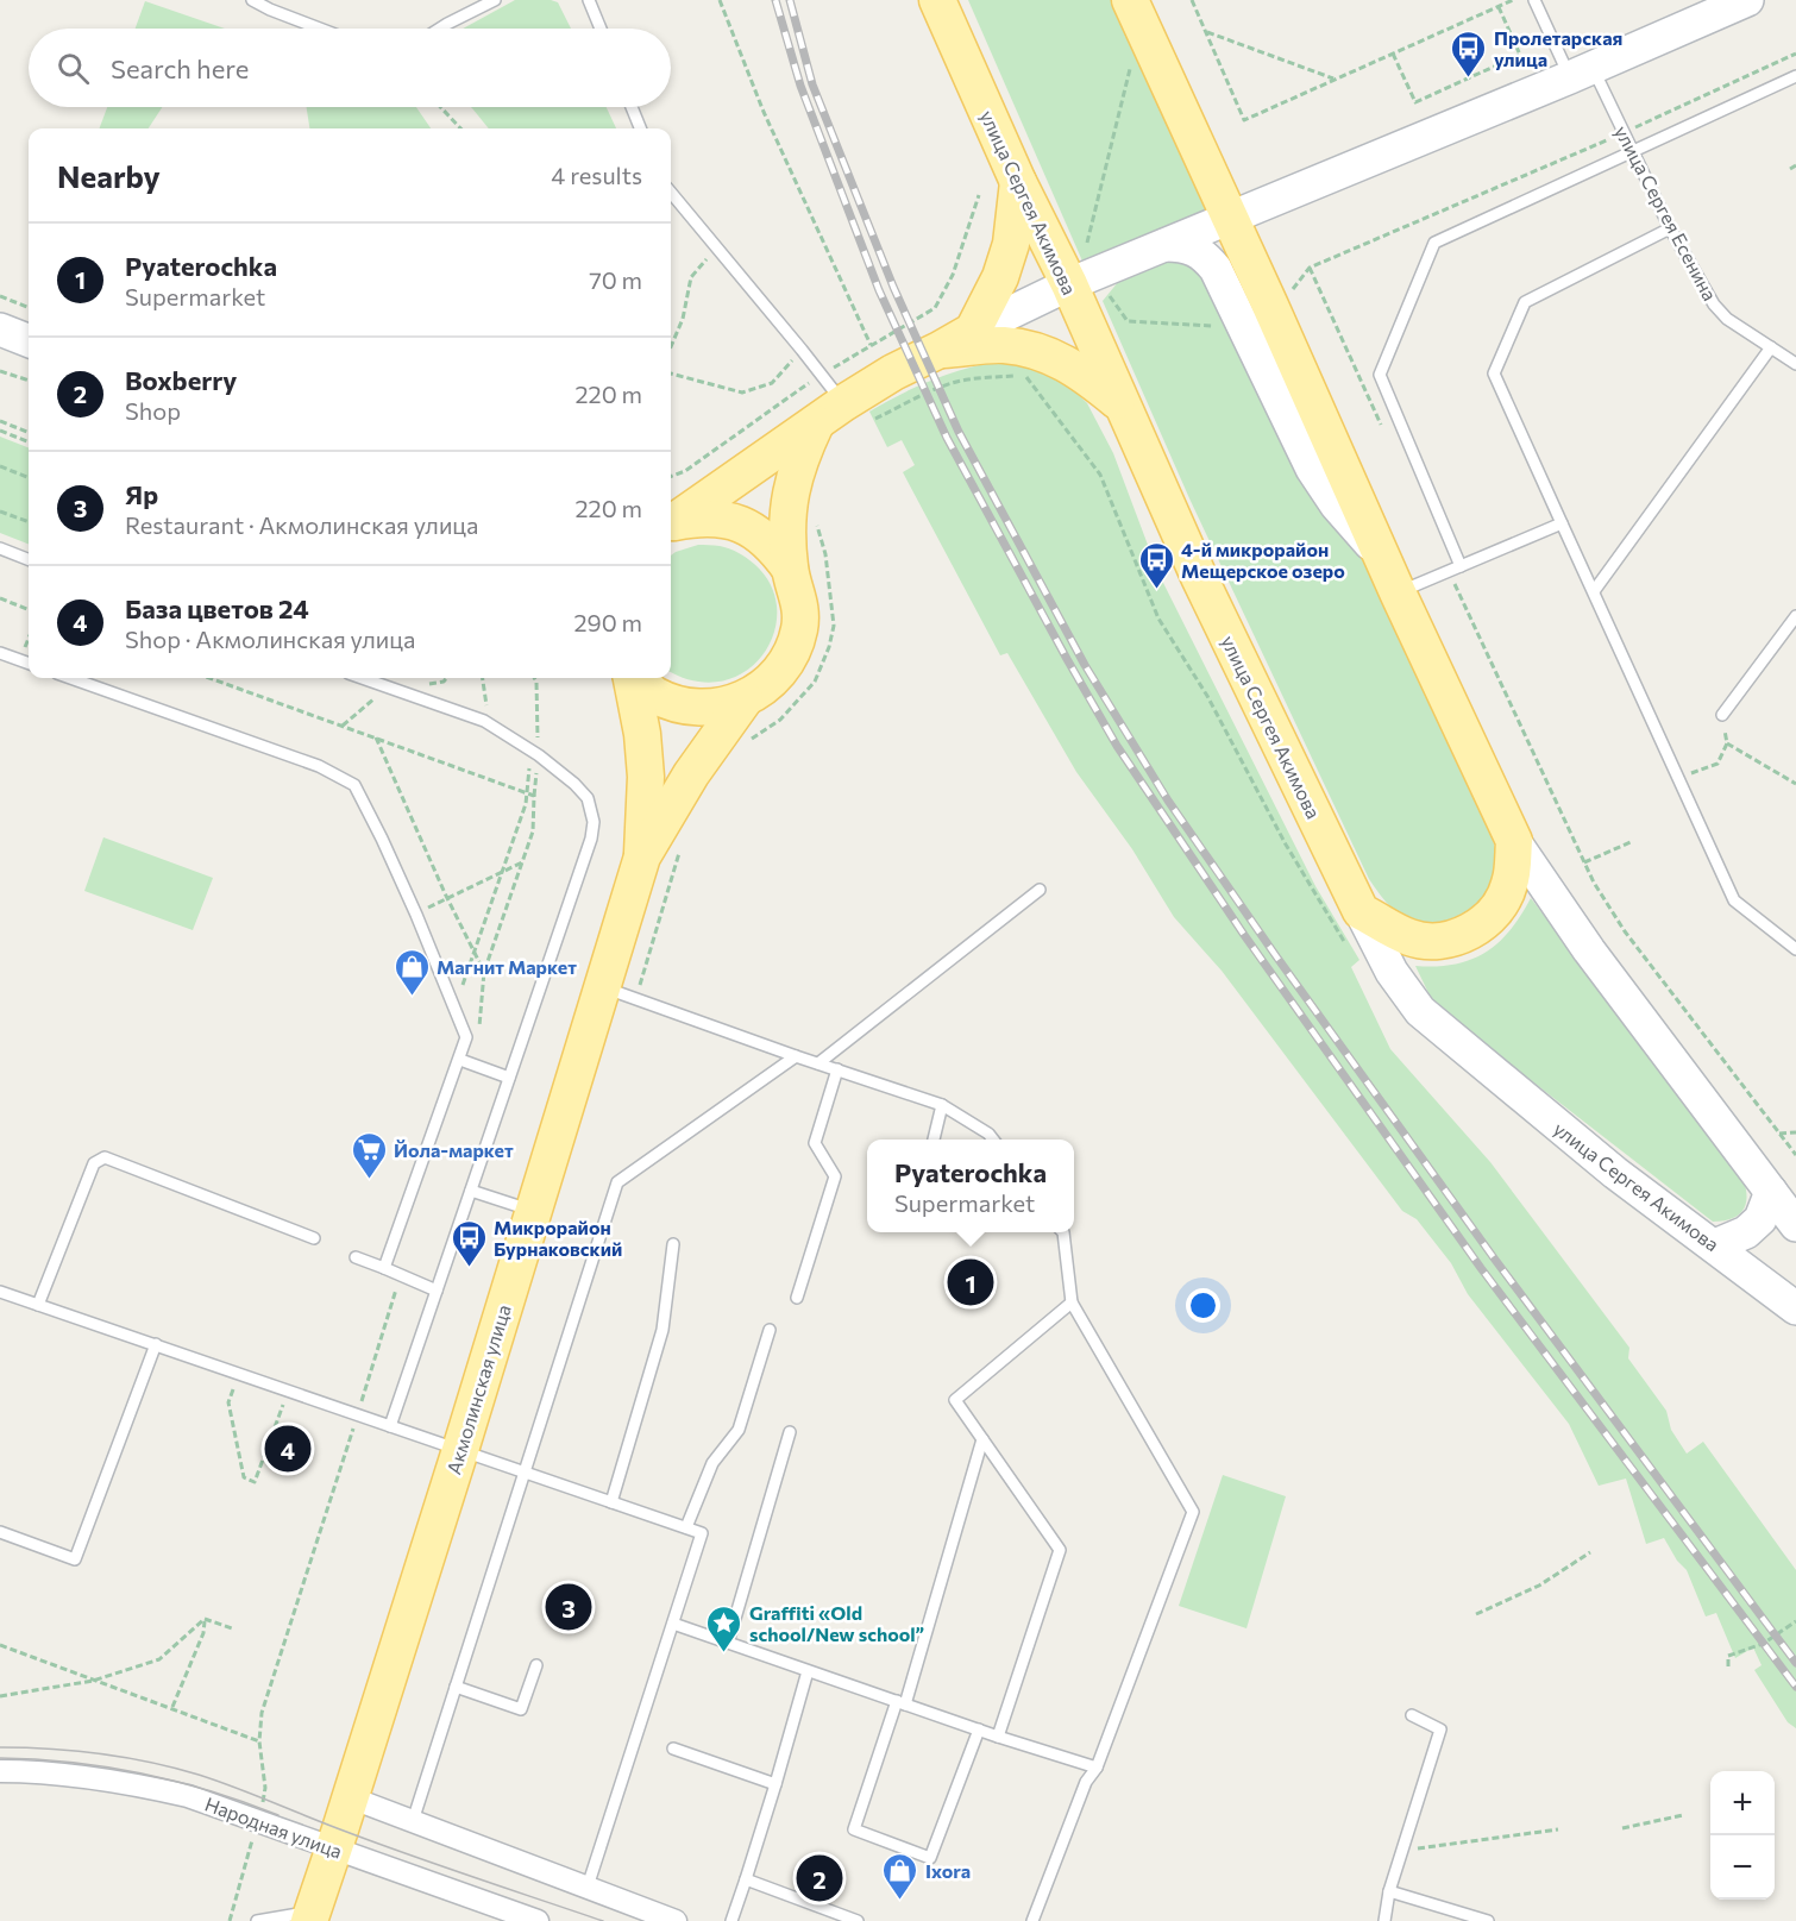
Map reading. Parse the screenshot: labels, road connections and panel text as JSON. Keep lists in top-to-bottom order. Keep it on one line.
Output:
{"streets":{"main road":["улица Сергея Акимова","Акмолинская улица"],"street":["Народная улица"],"lane":["улица Сергея Есенина"]},"crossings":[["Акмолинская улица","Народная улица"]],"places":{"bus stop":["Пролетарская улица","4-й микрорайон Мещерское озеро","Микрорайон Бурнаковский"],"shop":["Магнит Маркет","Ixora"],"supermarket":["Йола-маркет"],"place":["Graffiti «Old school/New school”"]},"page":{"search":"Search here","heading":["Nearby","4 results"],"list":[{"mark":"1","name":"Pyaterochka","note":"Supermarket","value":"70 m"},{"mark":"2","name":"Boxberry","note":"Shop","value":"220 m"},{"mark":"3","name":"Яр","note":"Restaurant · Акмолинская улица","value":"220 m"},{"mark":"4","name":"База цветов 24","note":"Shop · Акмолинская улица","value":"290 m"}],"popup":["Pyaterochka","Supermarket"],"pins":["1","4","3","2"],"map_buttons":["+","−"]}}
